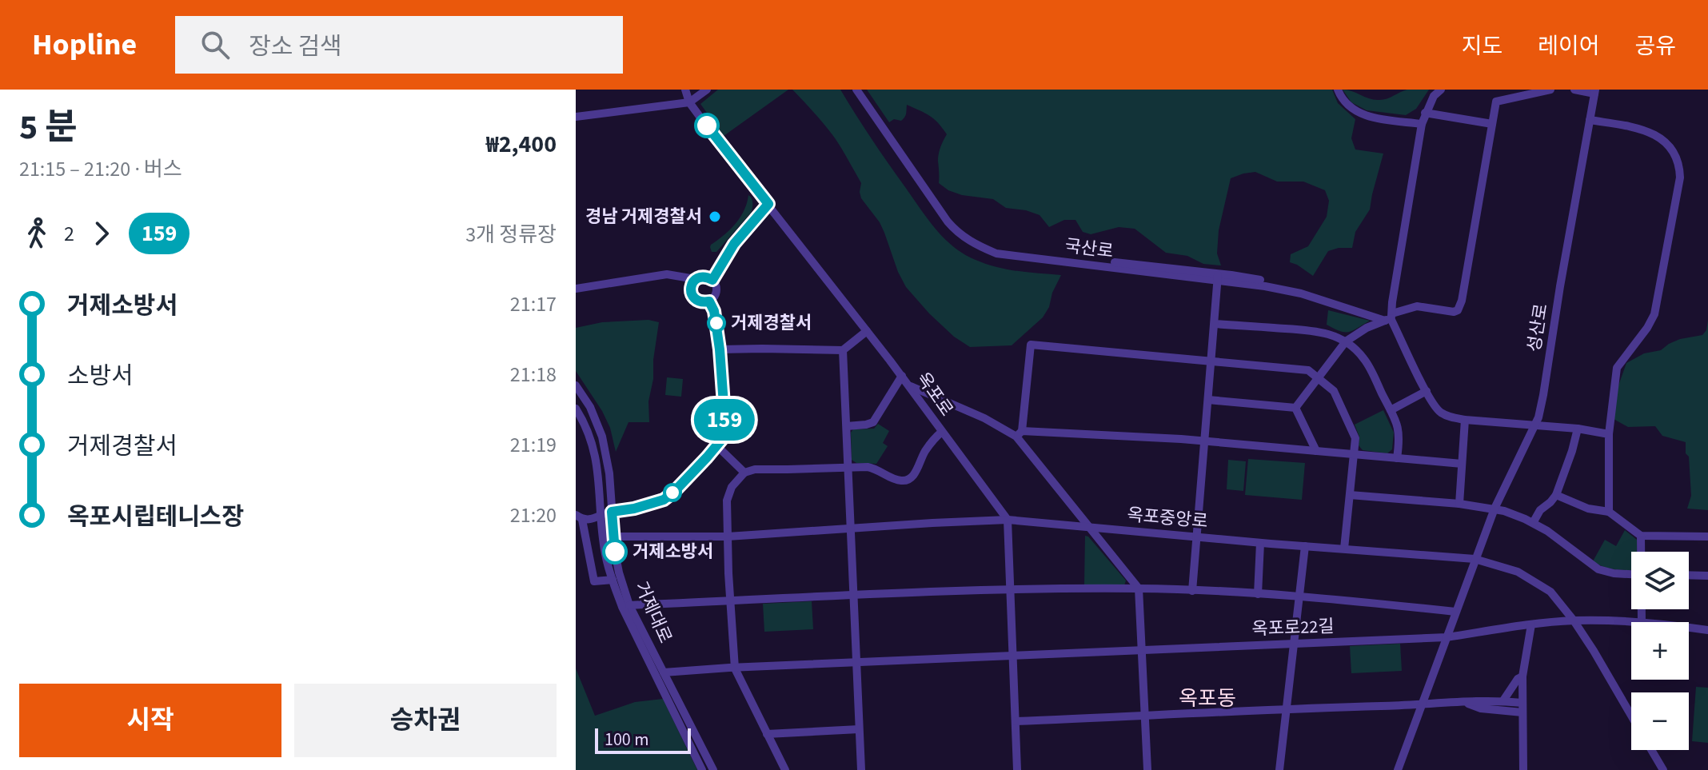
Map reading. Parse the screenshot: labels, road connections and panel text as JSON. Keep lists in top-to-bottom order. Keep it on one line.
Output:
{"streets":{"street":["국산로","성산로","옥포로","옥포중앙로","거제대로","옥포로22길"]},"crossings":[["성산로","옥포중앙로"],["성산로","옥포로22길"],["옥포로","옥포중앙로"],["옥포중앙로","거제대로"],["옥포중앙로","옥포로22길"],["거제대로","옥포로22길"]],"districts":["옥포동"],"places":["경남 거제경찰서","거제경찰서","거제소방서"],"lines":["bus line 159"],"scale_bar":"100 m","page":{"header":"Hopline","search":"장소 검색","nav":["지도","레이어","공유"],"heading":["5 분","21:15 – 21:20 · 버스","₩2,400"],"on_map":"159","legs":["2","159","3개 정류장"],"list":[{"name":"거제소방서","value":"21:17"},{"name":"소방서","value":"21:18"},{"name":"거제경찰서","value":"21:19"},{"name":"옥포시립테니스장","value":"21:20"}],"map_buttons":["+","−"],"buttons":["시작","승차권"],"scale":"100 m"}}
